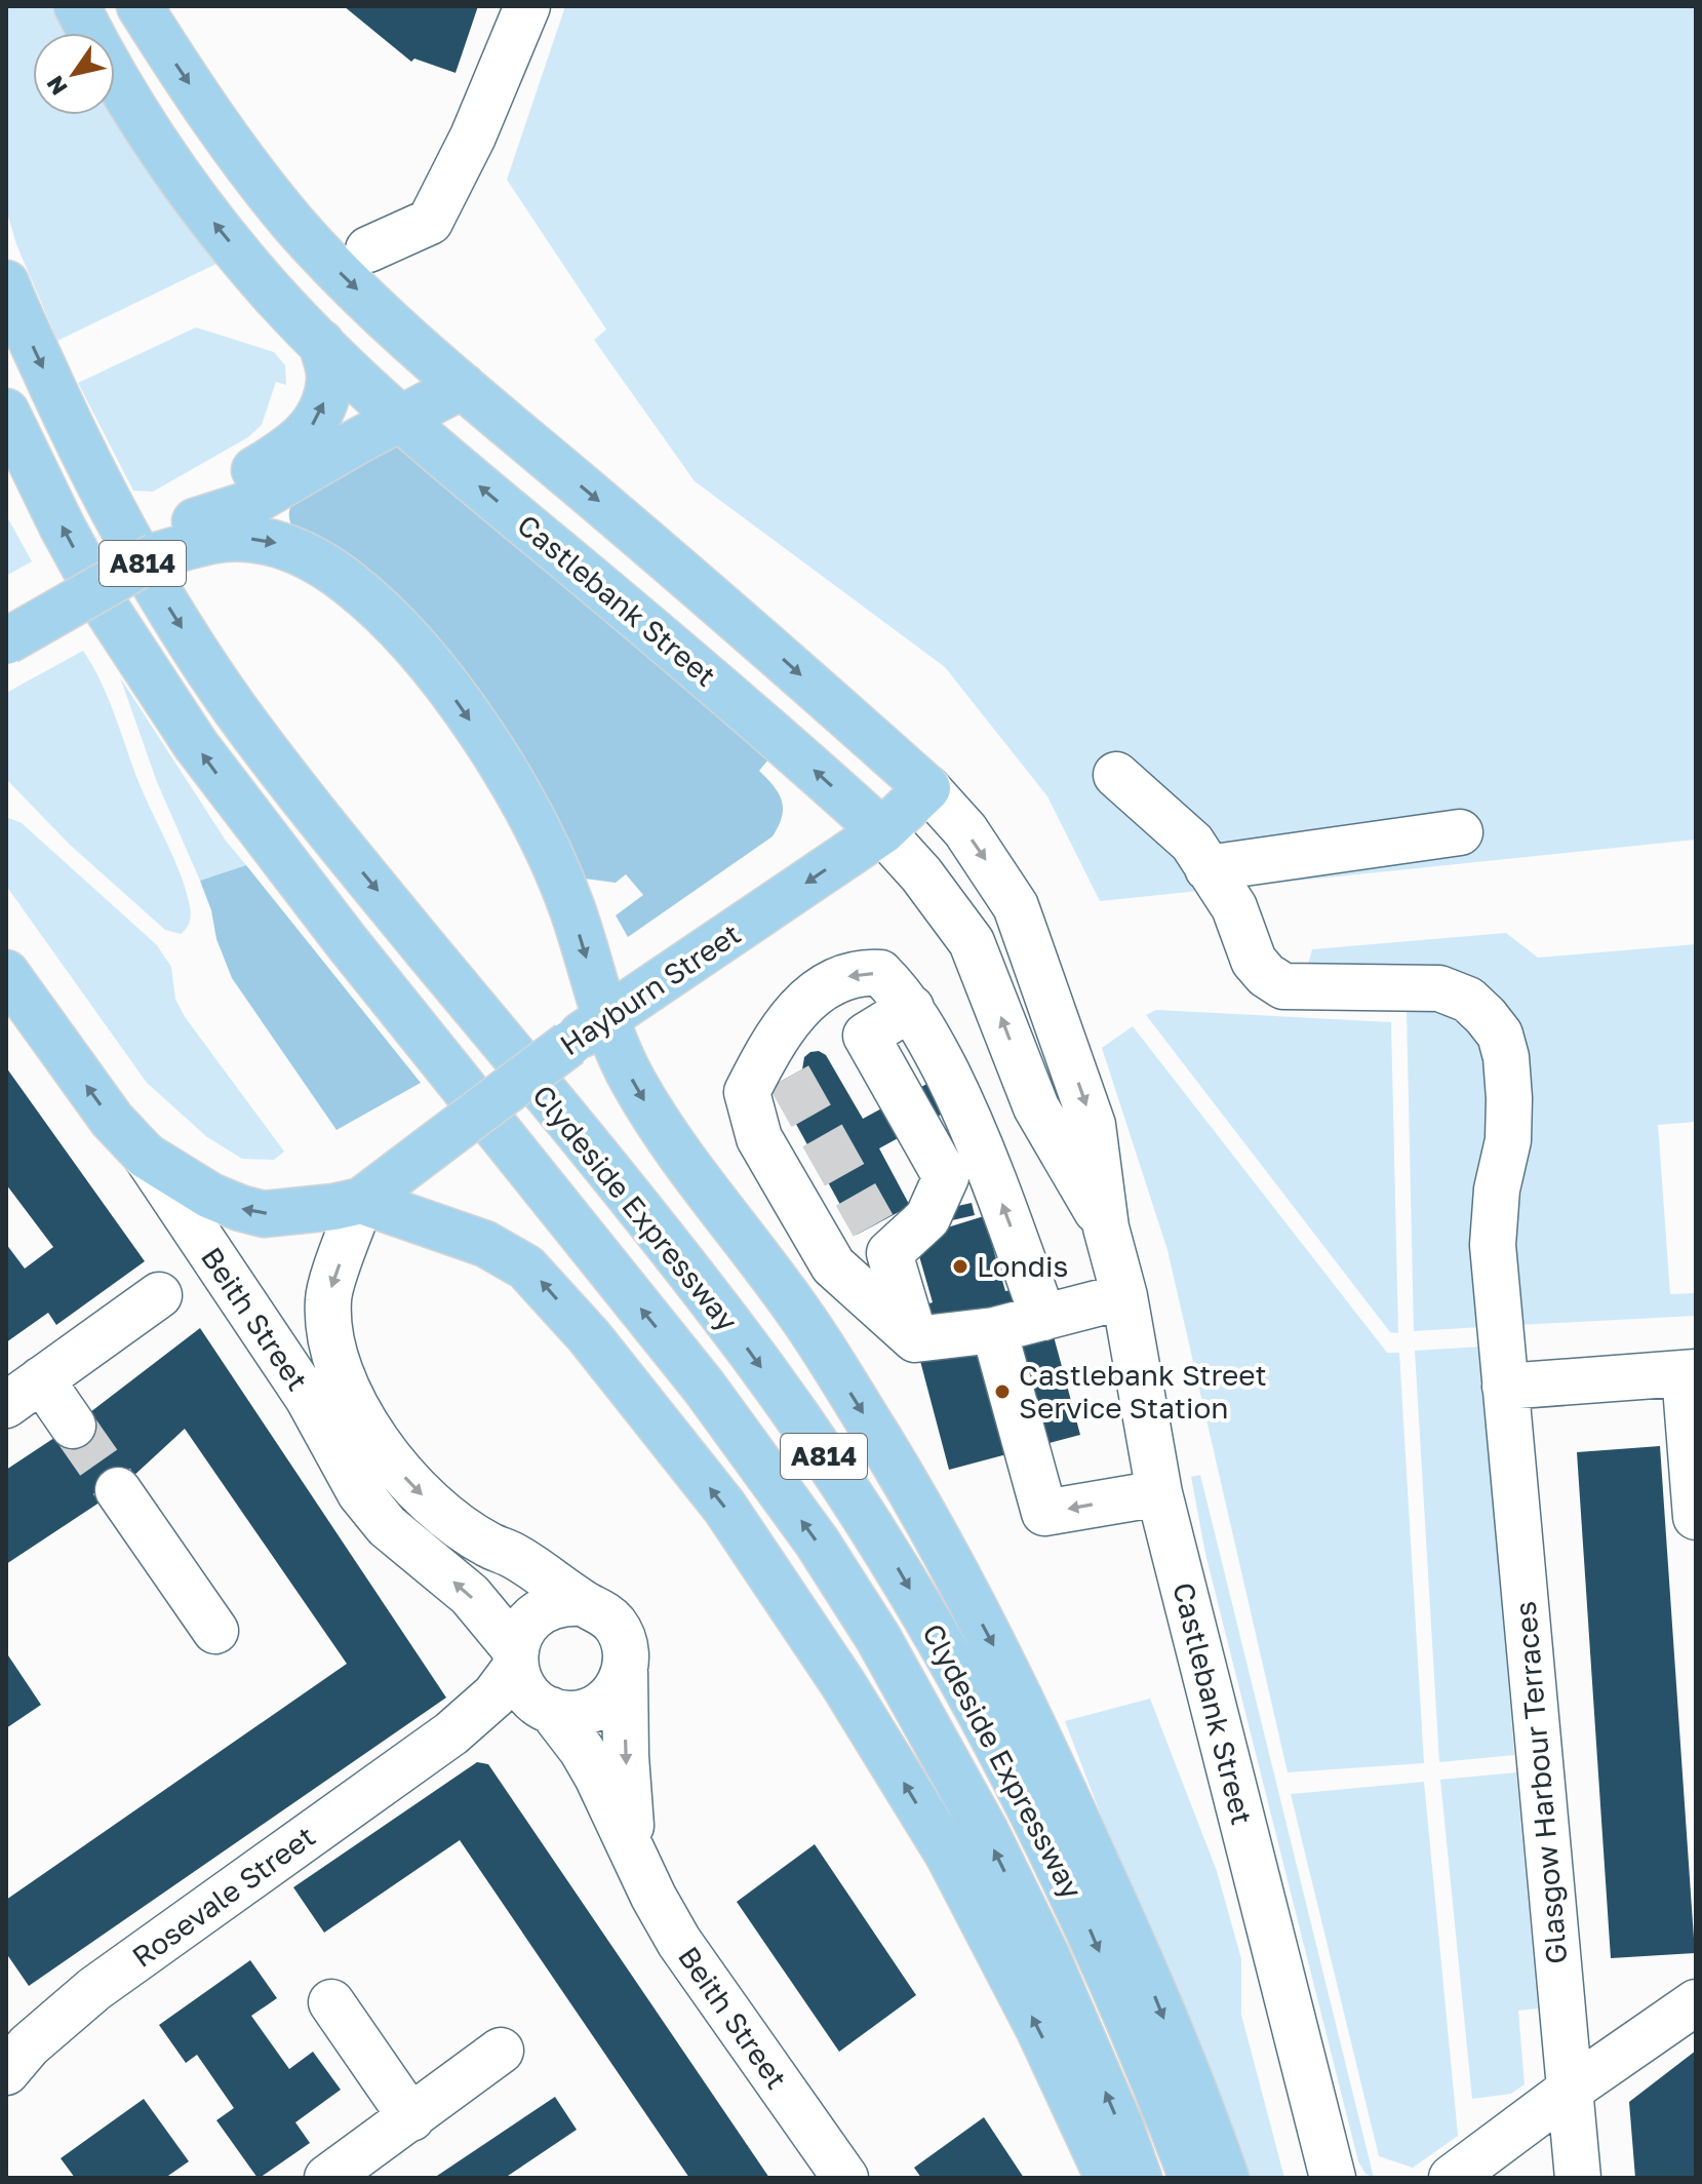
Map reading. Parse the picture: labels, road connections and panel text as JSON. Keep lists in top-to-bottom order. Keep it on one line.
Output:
{"streets":{"main road":["A814","Castlebank Street","Hayburn Street","Clydeside Expressway","Beith Street"],"street":["Glasgow Harbour Terraces","Rosevale Street"]},"crossings":[["Castlebank Street","Hayburn Street"],["Hayburn Street","Beith Street"],["Beith Street","Rosevale Street"]],"one_way":["Hayburn Street"],"places":["Londis","Castlebank Street Service Station"],"north":"bottom left"}
